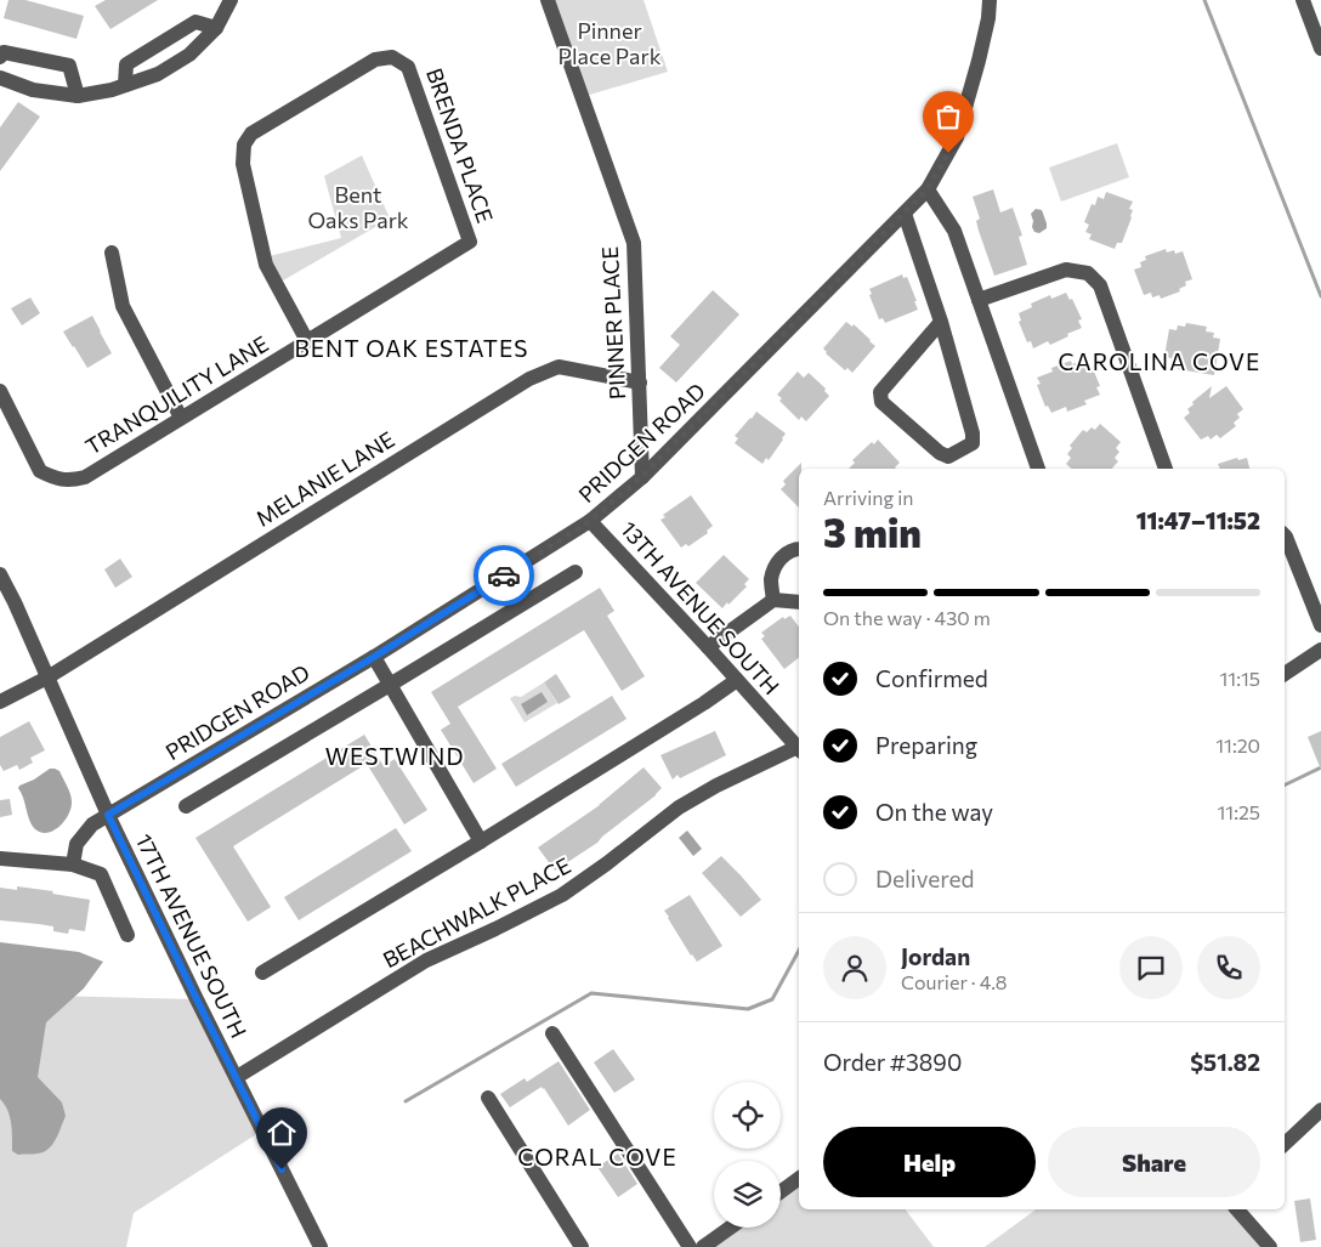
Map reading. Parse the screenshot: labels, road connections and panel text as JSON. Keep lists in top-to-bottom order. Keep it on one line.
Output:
{"streets":{"street":["BRENDA PLACE","PINNER PLACE","TRANQUILITY LANE","PRIDGEN ROAD","MELANIE LANE","13TH AVENUE SOUTH","BEACHWALK PLACE","17TH AVENUE SOUTH"]},"crossings":[["BRENDA PLACE","TRANQUILITY LANE"],["PINNER PLACE","PRIDGEN ROAD"],["PINNER PLACE","MELANIE LANE"],["PRIDGEN ROAD","13TH AVENUE SOUTH"],["PRIDGEN ROAD","17TH AVENUE SOUTH"],["MELANIE LANE","17TH AVENUE SOUTH"],["13TH AVENUE SOUTH","BEACHWALK PLACE"],["BEACHWALK PLACE","17TH AVENUE SOUTH"]],"districts":["BENT OAK ESTATES","CAROLINA COVE","WESTWIND","CORAL COVE"],"parks":["Pinner Place Park","Bent Oaks Park"],"page":{"heading":["3 min","Arriving in","11:47–11:52"],"panel":["Jordan","Courier · 4.8","Order #3890","$51.82"],"bar":"On the way · 430 m","list":[["Confirmed","11:15"],["Preparing","11:20"],["On the way","11:25"],"Delivered"],"buttons":["Help","Share"]}}
